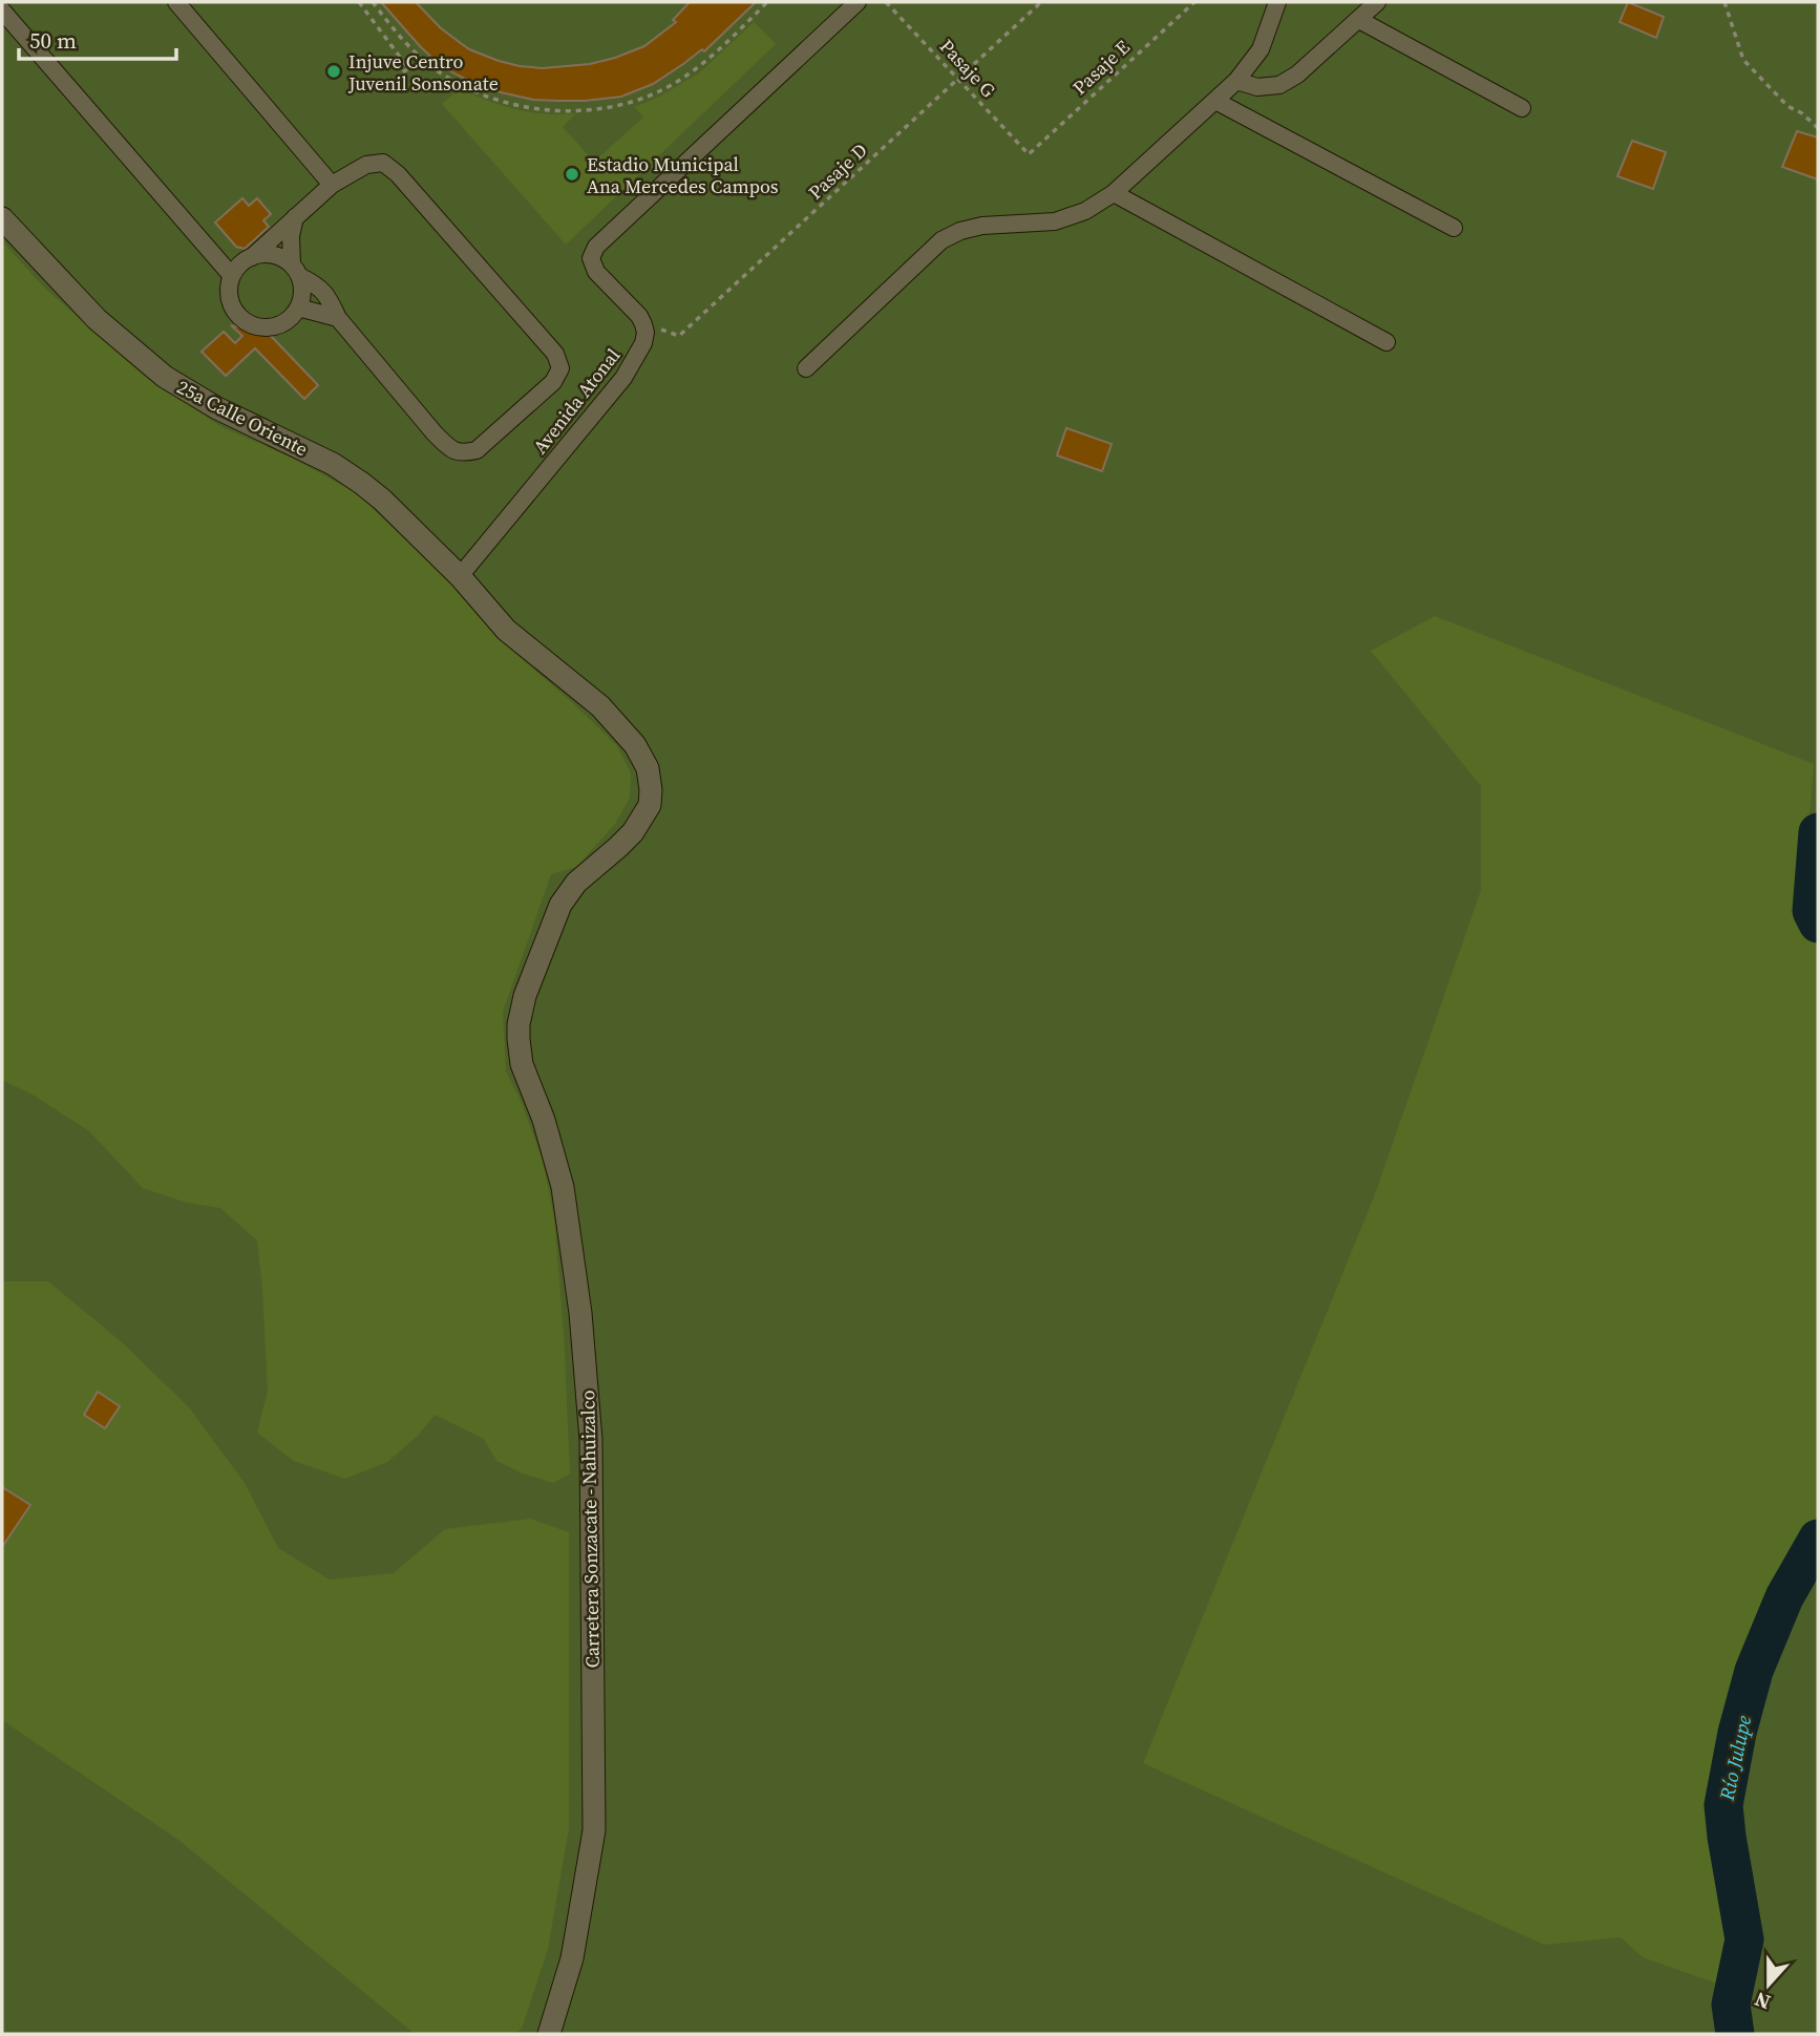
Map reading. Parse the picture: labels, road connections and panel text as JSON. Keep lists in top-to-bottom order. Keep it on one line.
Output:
{"streets":{"street":["Avenida Atonal","25a Calle Oriente","Carretera Sonzacate - Nahuizalco"],"path":["Pasaje E","Pasaje G","Pasaje D"]},"crossings":[["Pasaje E","Pasaje G"],["Pasaje G","Pasaje D"],["Pasaje D","Avenida Atonal"],["Avenida Atonal","25a Calle Oriente"],["Avenida Atonal","Carretera Sonzacate - Nahuizalco"],["25a Calle Oriente","Carretera Sonzacate - Nahuizalco"]],"water":["Río Julupe"],"places":["Injuve Centro Juvenil Sonsonate","Estadio Municipal Ana Mercedes Campos"],"scale_bar":"50 m","north":"bottom"}
